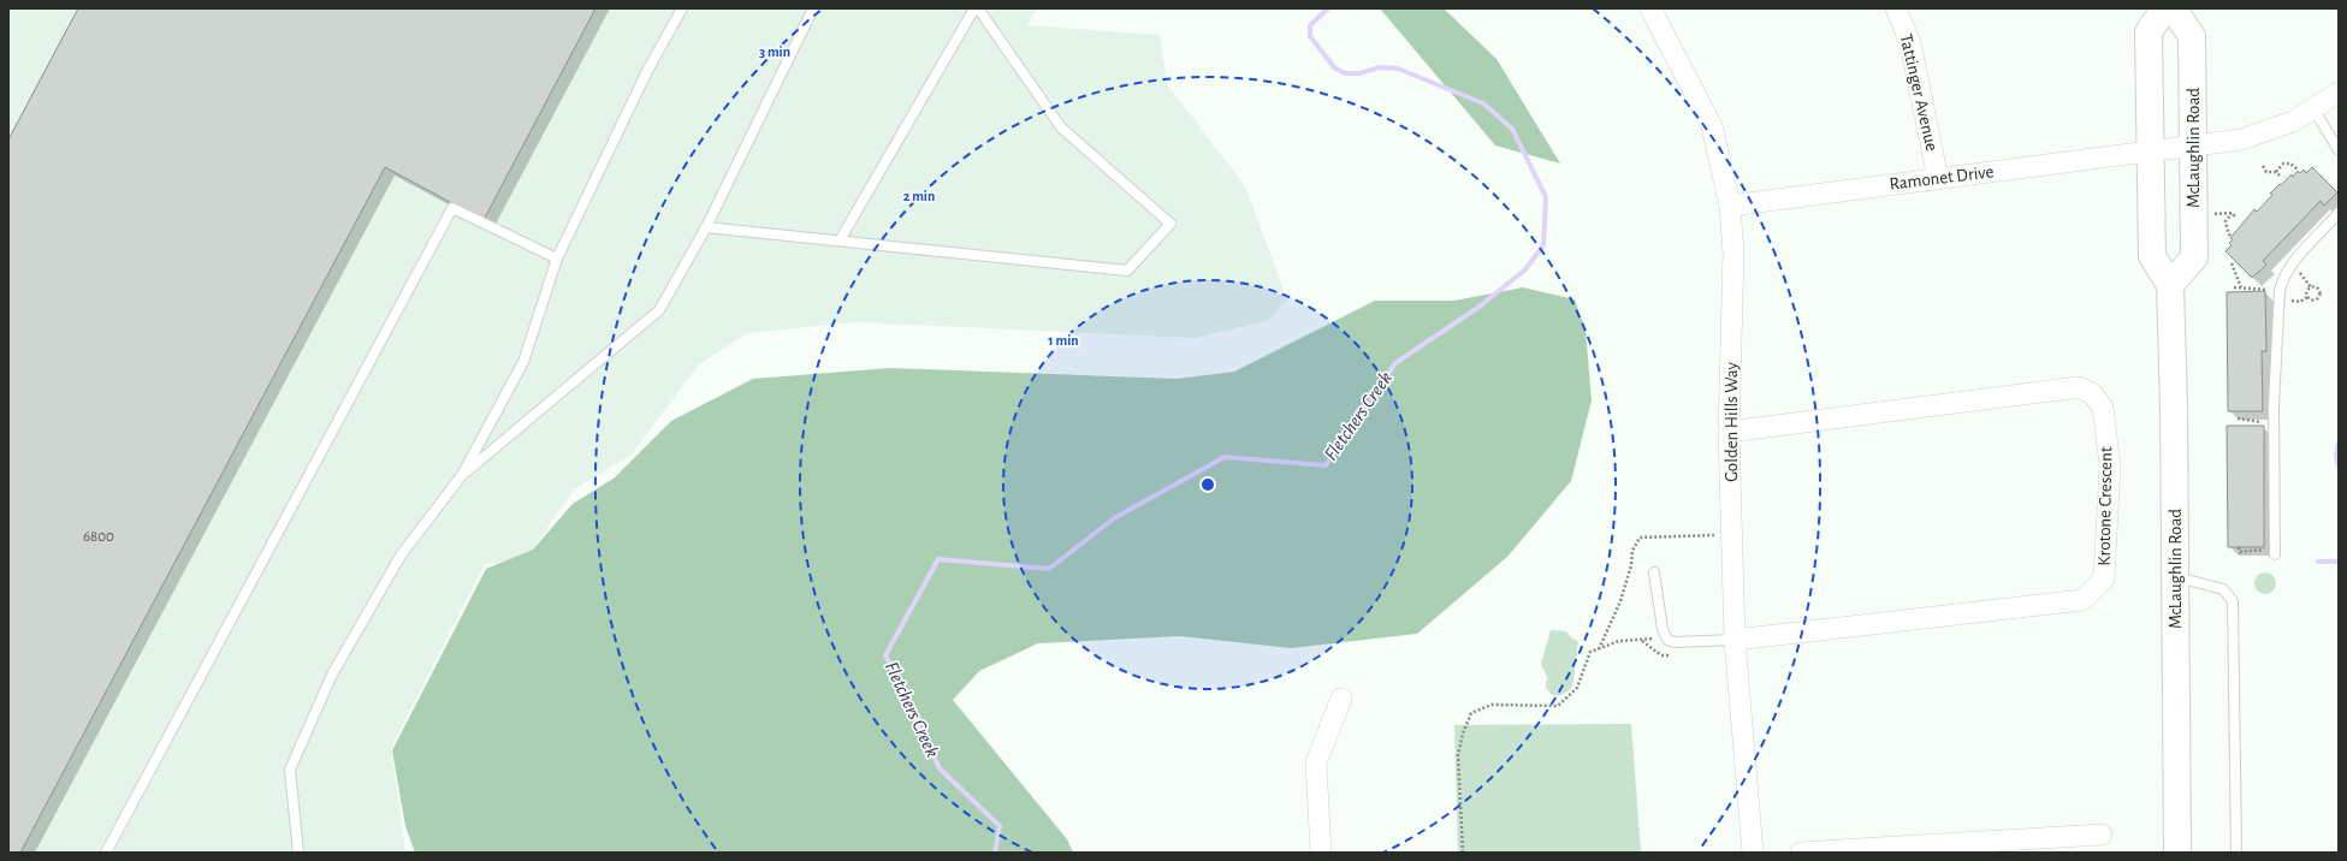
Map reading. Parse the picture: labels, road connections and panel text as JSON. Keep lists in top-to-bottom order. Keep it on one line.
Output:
{"streets":{"street":["Tattinger Avenue","McLaughlin Road","Ramonet Drive","Golden Hills Way","Krotone Crescent"]},"crossings":[["Tattinger Avenue","Ramonet Drive"],["McLaughlin Road","Ramonet Drive"],["Ramonet Drive","Golden Hills Way"],["Golden Hills Way","Krotone Crescent"]],"water":["Fletchers Creek"],"house_numbers":["6800"],"rings":["3 min","2 min","1 min"]}
